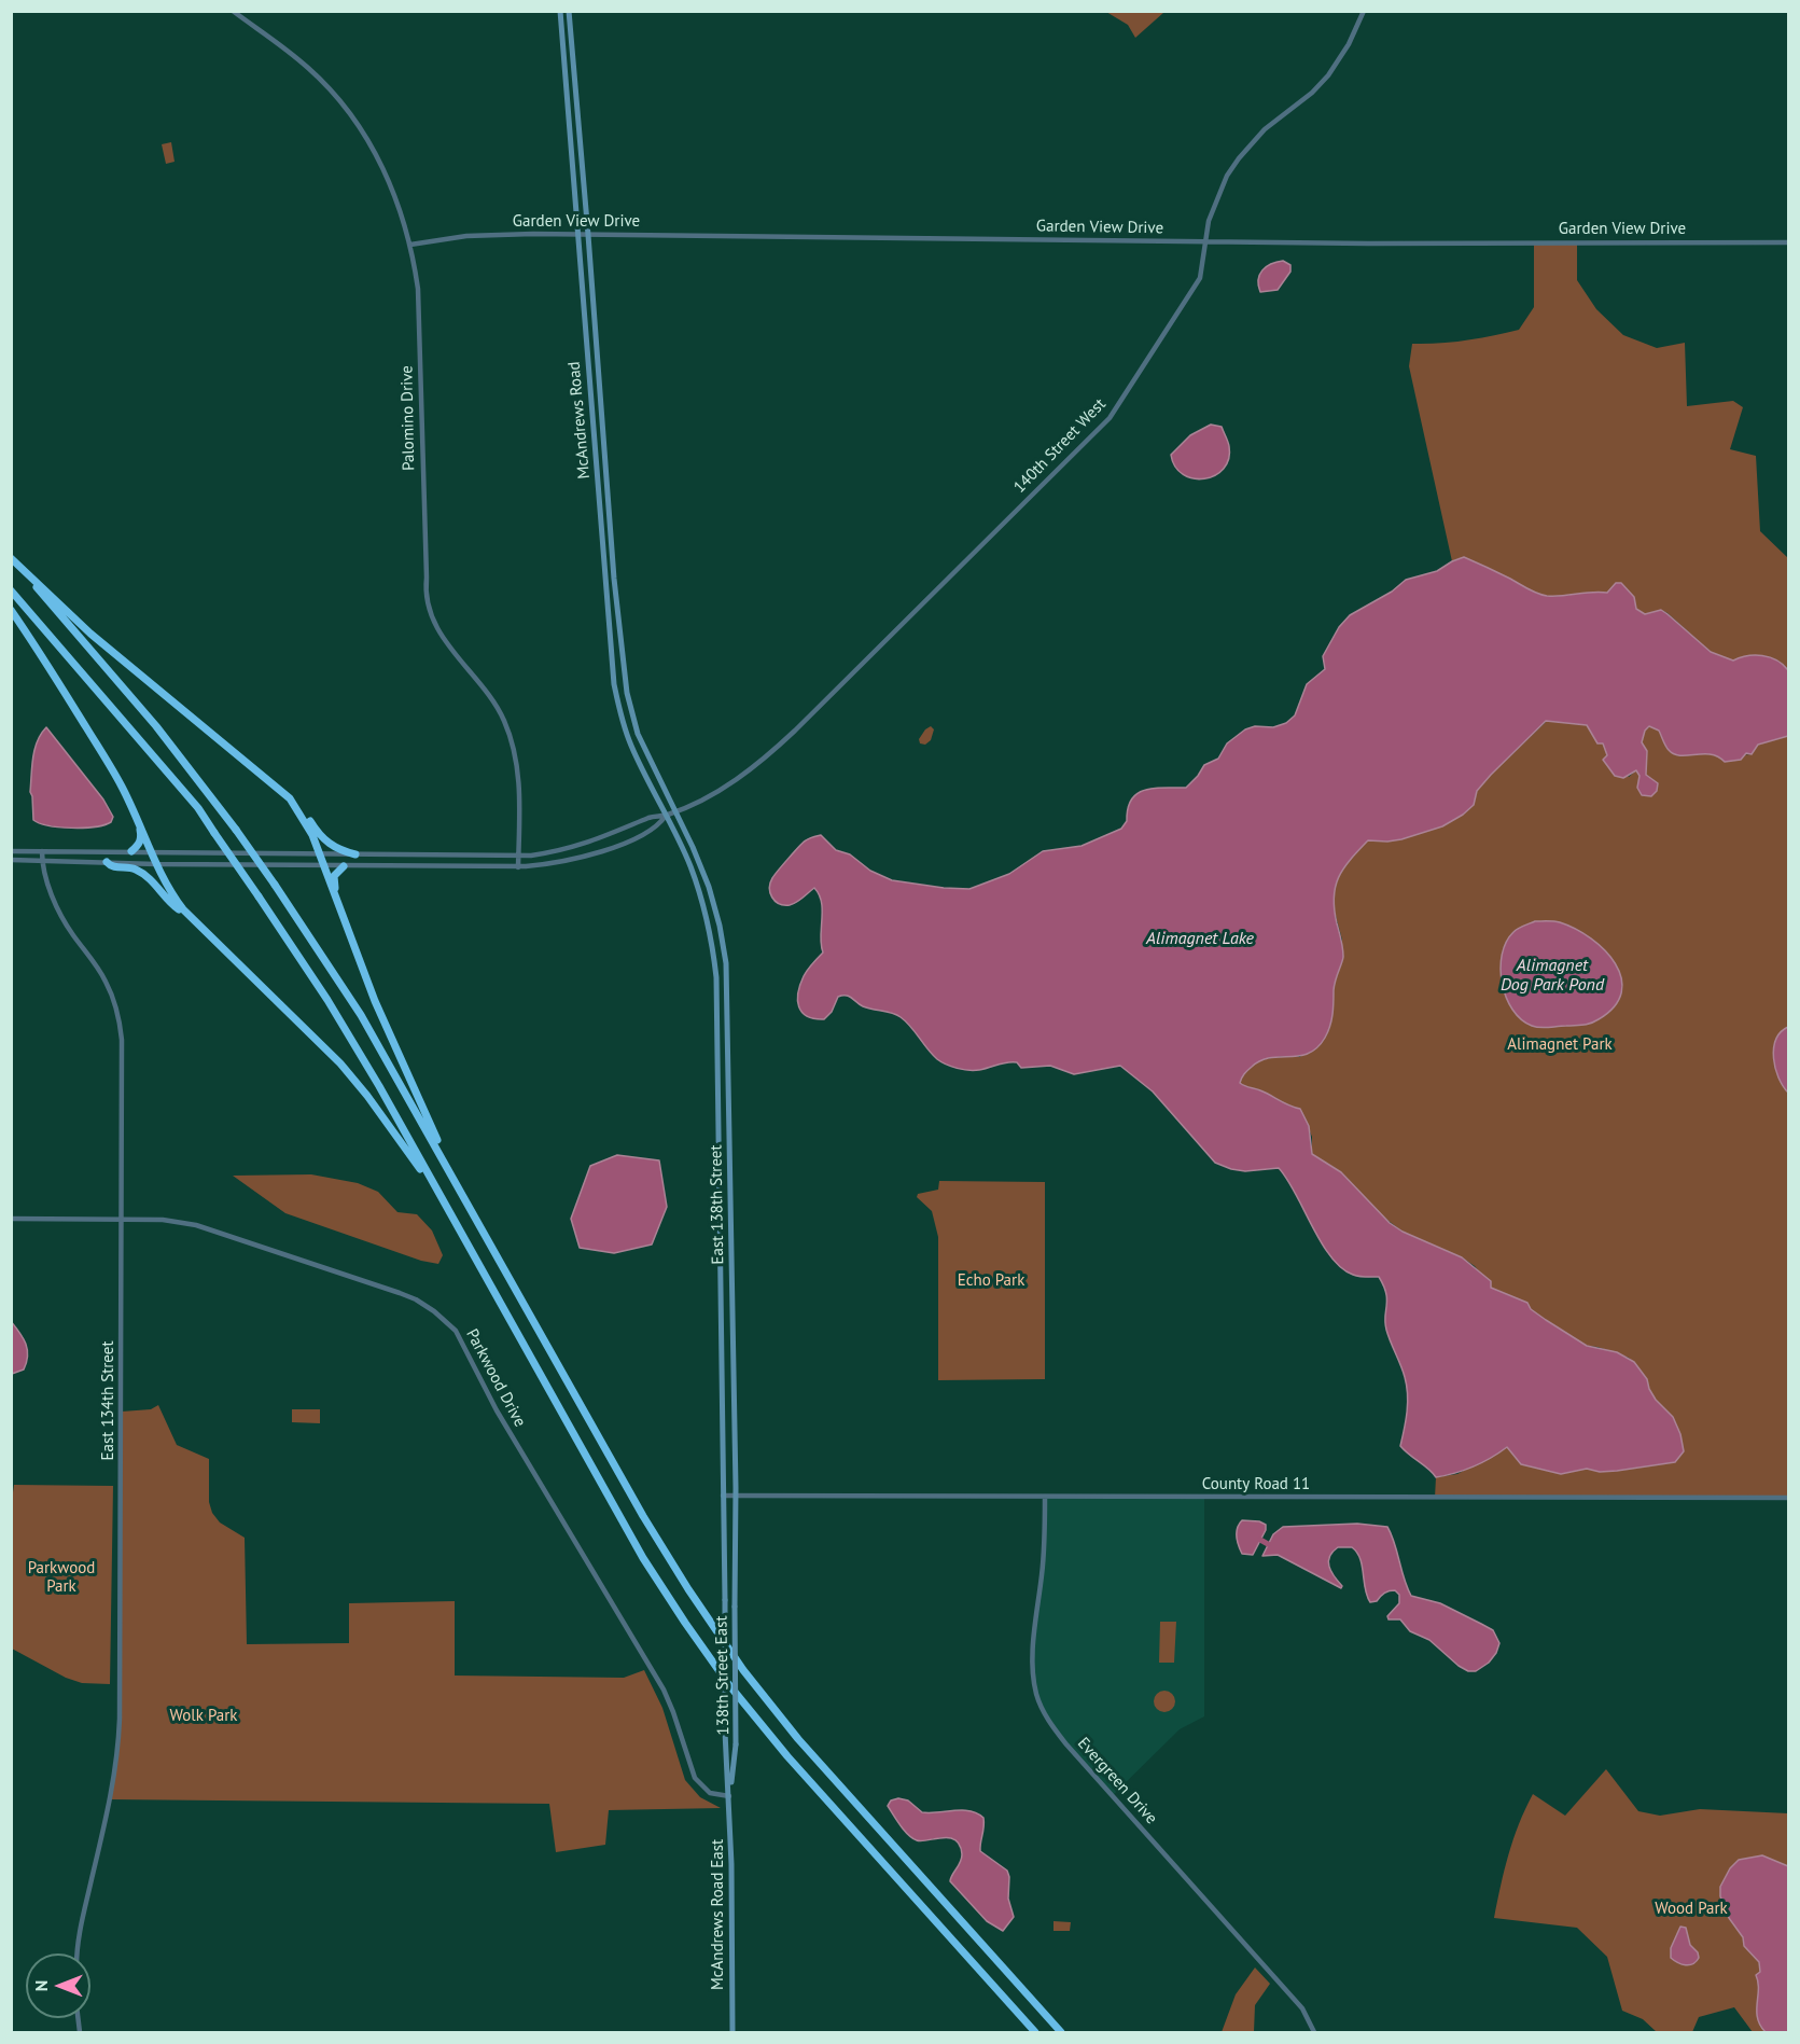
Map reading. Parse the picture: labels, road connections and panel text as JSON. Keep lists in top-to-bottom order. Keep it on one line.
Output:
{"streets":{"main road":["McAndrews Road","East 138th Street","138th Street East","McAndrews Road East"],"street":["Garden View Drive","Palomino Drive","140th Street West","Parkwood Drive","East 134th Street","County Road 11","Evergreen Drive"]},"crossings":[["Garden View Drive","Palomino Drive"],["Garden View Drive","McAndrews Road"],["Garden View Drive","140th Street West"],["McAndrews Road","140th Street West"],["McAndrews Road","East 138th Street"],["140th Street West","East 138th Street"],["East 138th Street","County Road 11"],["East 138th Street","138th Street East"],["Parkwood Drive","East 134th Street"],["Parkwood Drive","McAndrews Road East"],["County Road 11","Evergreen Drive"],["138th Street East","McAndrews Road East"]],"water":["Alimagnet Lake","Alimagnet Dog Park Pond"],"parks":["Alimagnet Park","Echo Park","Parkwood Park","Wolk Park","Wood Park"],"north":"left"}
